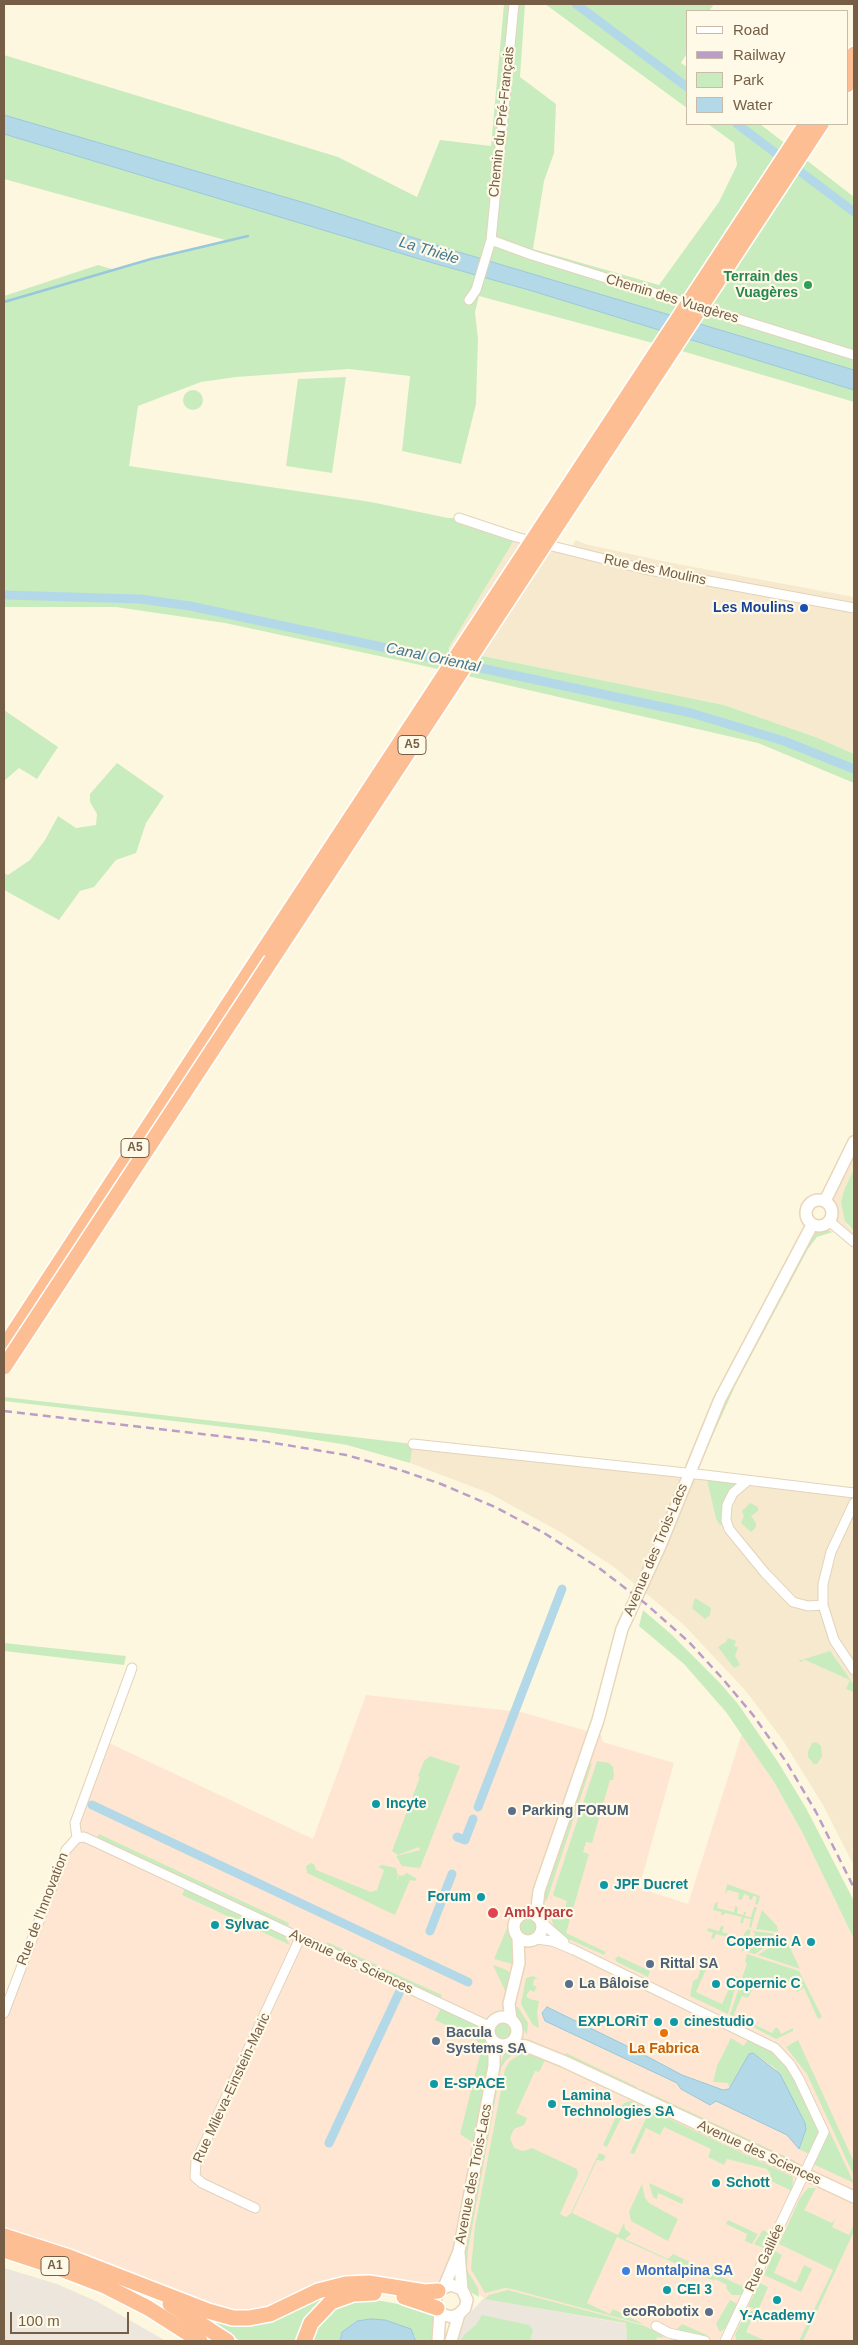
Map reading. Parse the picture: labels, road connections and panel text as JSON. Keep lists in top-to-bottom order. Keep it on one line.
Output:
{"streets":{"highway":["A5","A1"],"street":["Chemin du Pré-Français","Chemin des Vuagères","Rue des Moulins","Avenue des Trois-Lacs","Rue de l'Innovation","Avenue des Sciences","Rue Mileva-Einstein-Maric","Rue Galilée"]},"crossings":[["Chemin du Pré-Français","Chemin des Vuagères"],["Avenue des Trois-Lacs","Avenue des Sciences"],["Rue de l'Innovation","Avenue des Sciences"],["Avenue des Sciences","Rue Mileva-Einstein-Maric"],["Avenue des Sciences","Rue Galilée"]],"water":["La Thièle","Canal Oriental"],"places":["Terrain des Vuagères","Les Moulins","Incyte","Parking FORUM","JPF Ducret","Forum","AmbYparc","Sylvac","Copernic A","Rittal SA","La Bâloise","Copernic C","EXPLORiT","cinestudio","La Fabrica","Bacula Systems SA","E-SPACE","Lamina Technologies SA","Schott","Montalpina SA","CEI 3","Y-Academy","ecoRobotix"],"legend":["Road","Railway","Park","Water"],"scale_bar":"100 m"}
